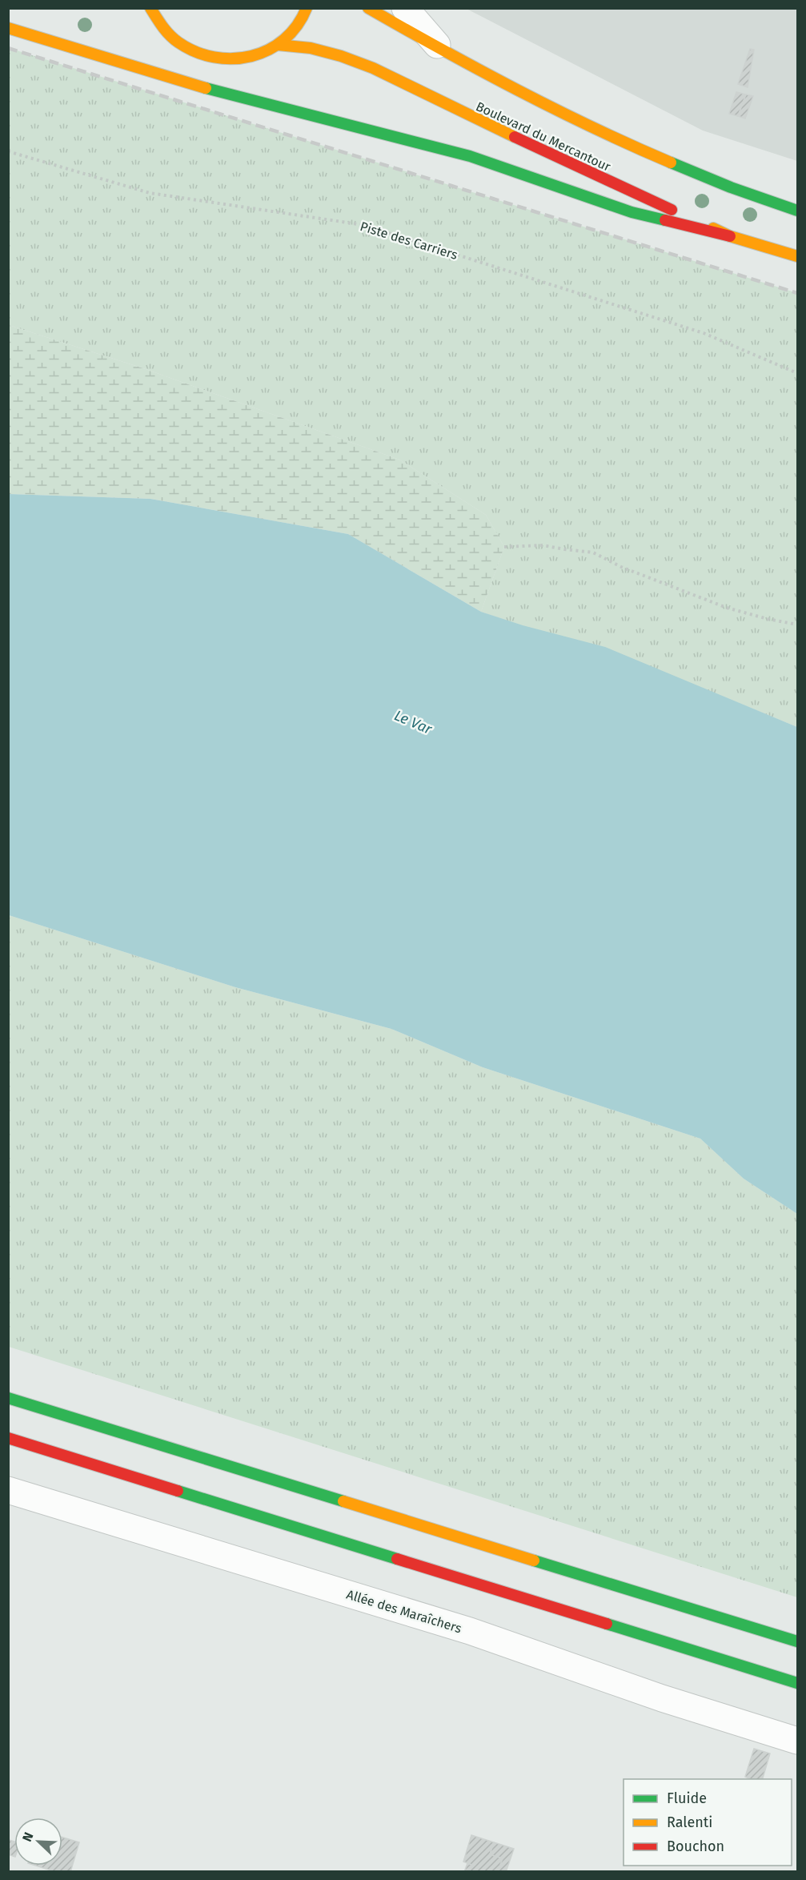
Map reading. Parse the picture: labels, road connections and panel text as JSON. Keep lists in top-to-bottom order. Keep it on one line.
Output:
{"streets":{"main road":["Boulevard du Mercantour"],"street":["Allée des Maraîchers"],"path":["Piste des Carriers"]},"water":["Le Var"],"legend":["Fluide","Ralenti","Bouchon"],"north":"top left"}
